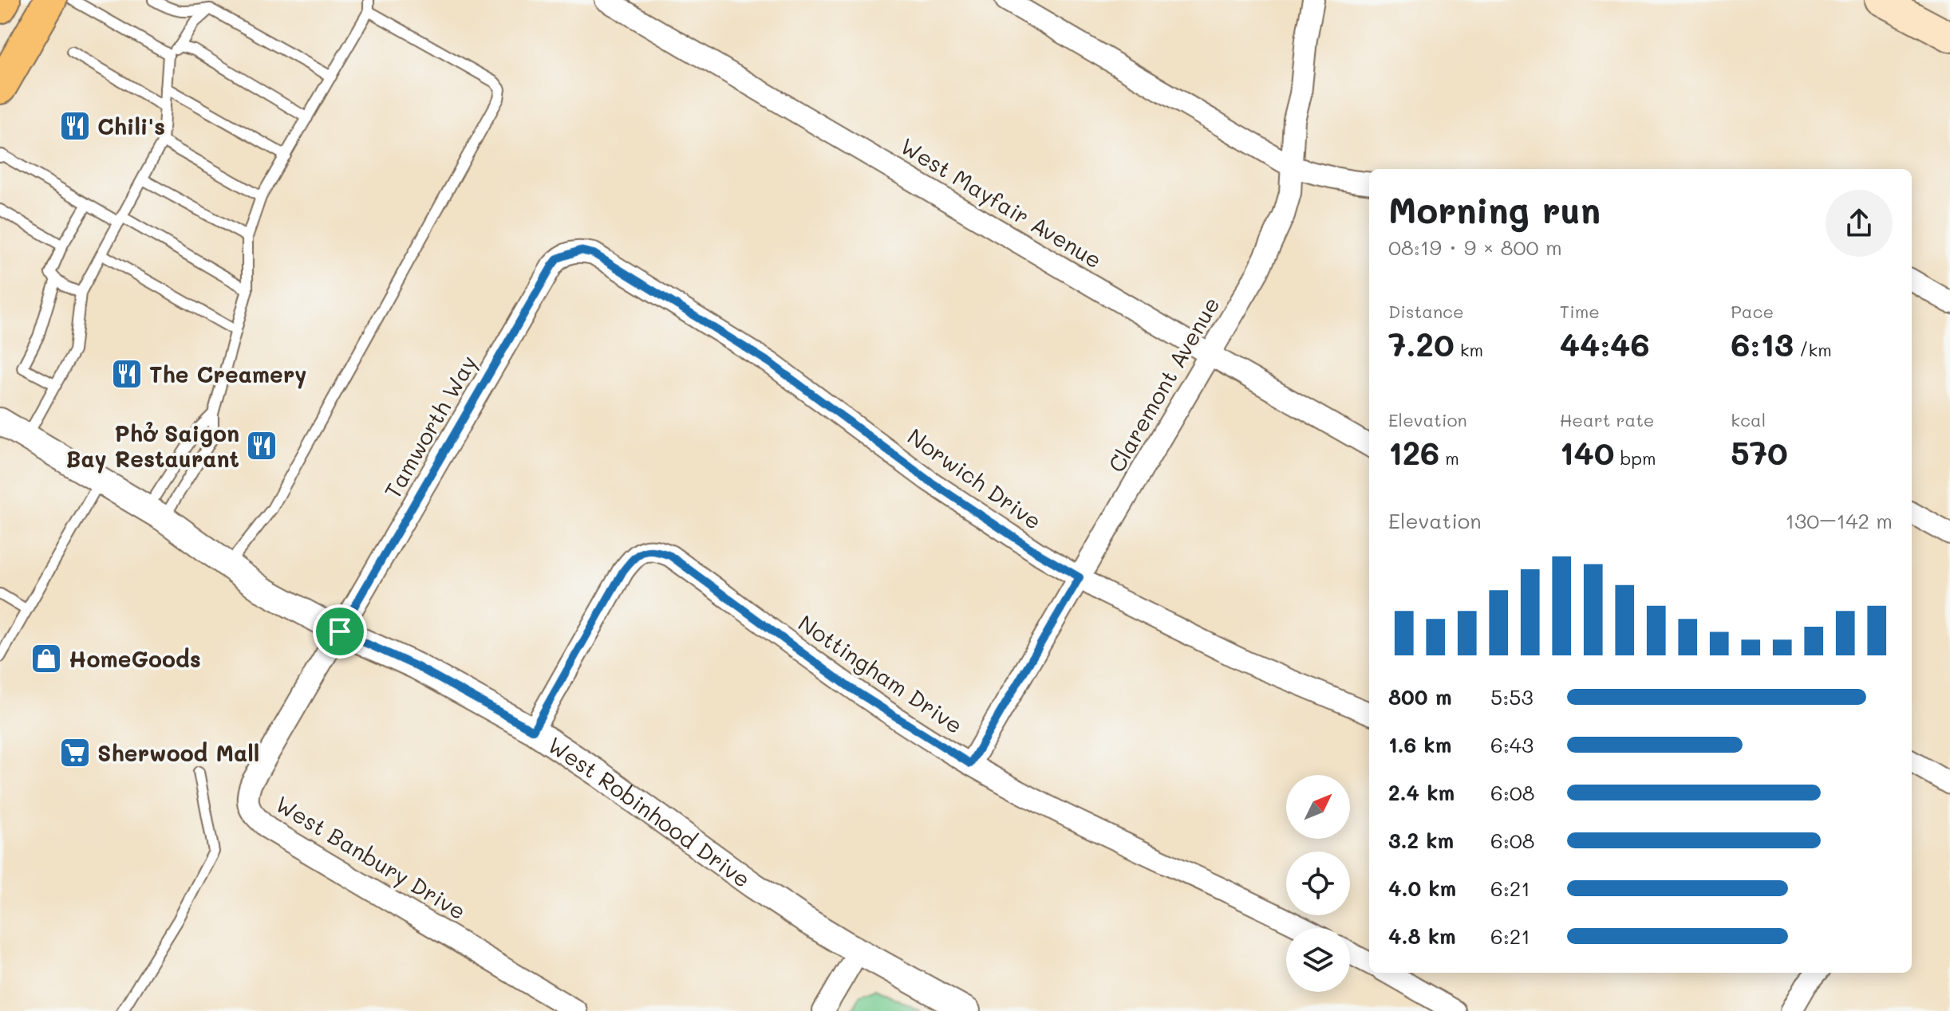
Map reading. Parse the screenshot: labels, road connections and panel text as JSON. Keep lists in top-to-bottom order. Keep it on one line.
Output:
{"streets":{"street":["West Mayfair Avenue","Claremont Avenue","Tamworth Way","Norwich Drive","Nottingham Drive","West Robinhood Drive","West Banbury Drive"]},"crossings":[["West Mayfair Avenue","Claremont Avenue"],["Claremont Avenue","Norwich Drive"],["Claremont Avenue","Nottingham Drive"],["Tamworth Way","Norwich Drive"],["Tamworth Way","West Robinhood Drive"],["Tamworth Way","West Banbury Drive"],["Nottingham Drive","West Robinhood Drive"],["West Robinhood Drive","West Banbury Drive"]],"places":{"restaurant":["Chili's","The Creamery","Phở Saigon Bay Restaurant"],"shop":["HomeGoods"],"supermarket":["Sherwood Mall"]},"north":"top right","page":{"heading":["Morning run","08:19 · 9 × 800 m"],"stats":[["Distance","7.20 km"],["Time","44:46"],["Pace","6:13 /km"],["Elevation","126 m"],["Heart rate","140 bpm"],["kcal","570"]],"chart":["Elevation","130–142 m"],"list":[{"name":"800 m","note":"5:53"},{"name":"1.6 km","note":"6:43"},{"name":"2.4 km","note":"6:08"},{"name":"3.2 km","note":"6:08"},{"name":"4.0 km","note":"6:21"},{"name":"4.8 km","note":"6:21"}]}}
